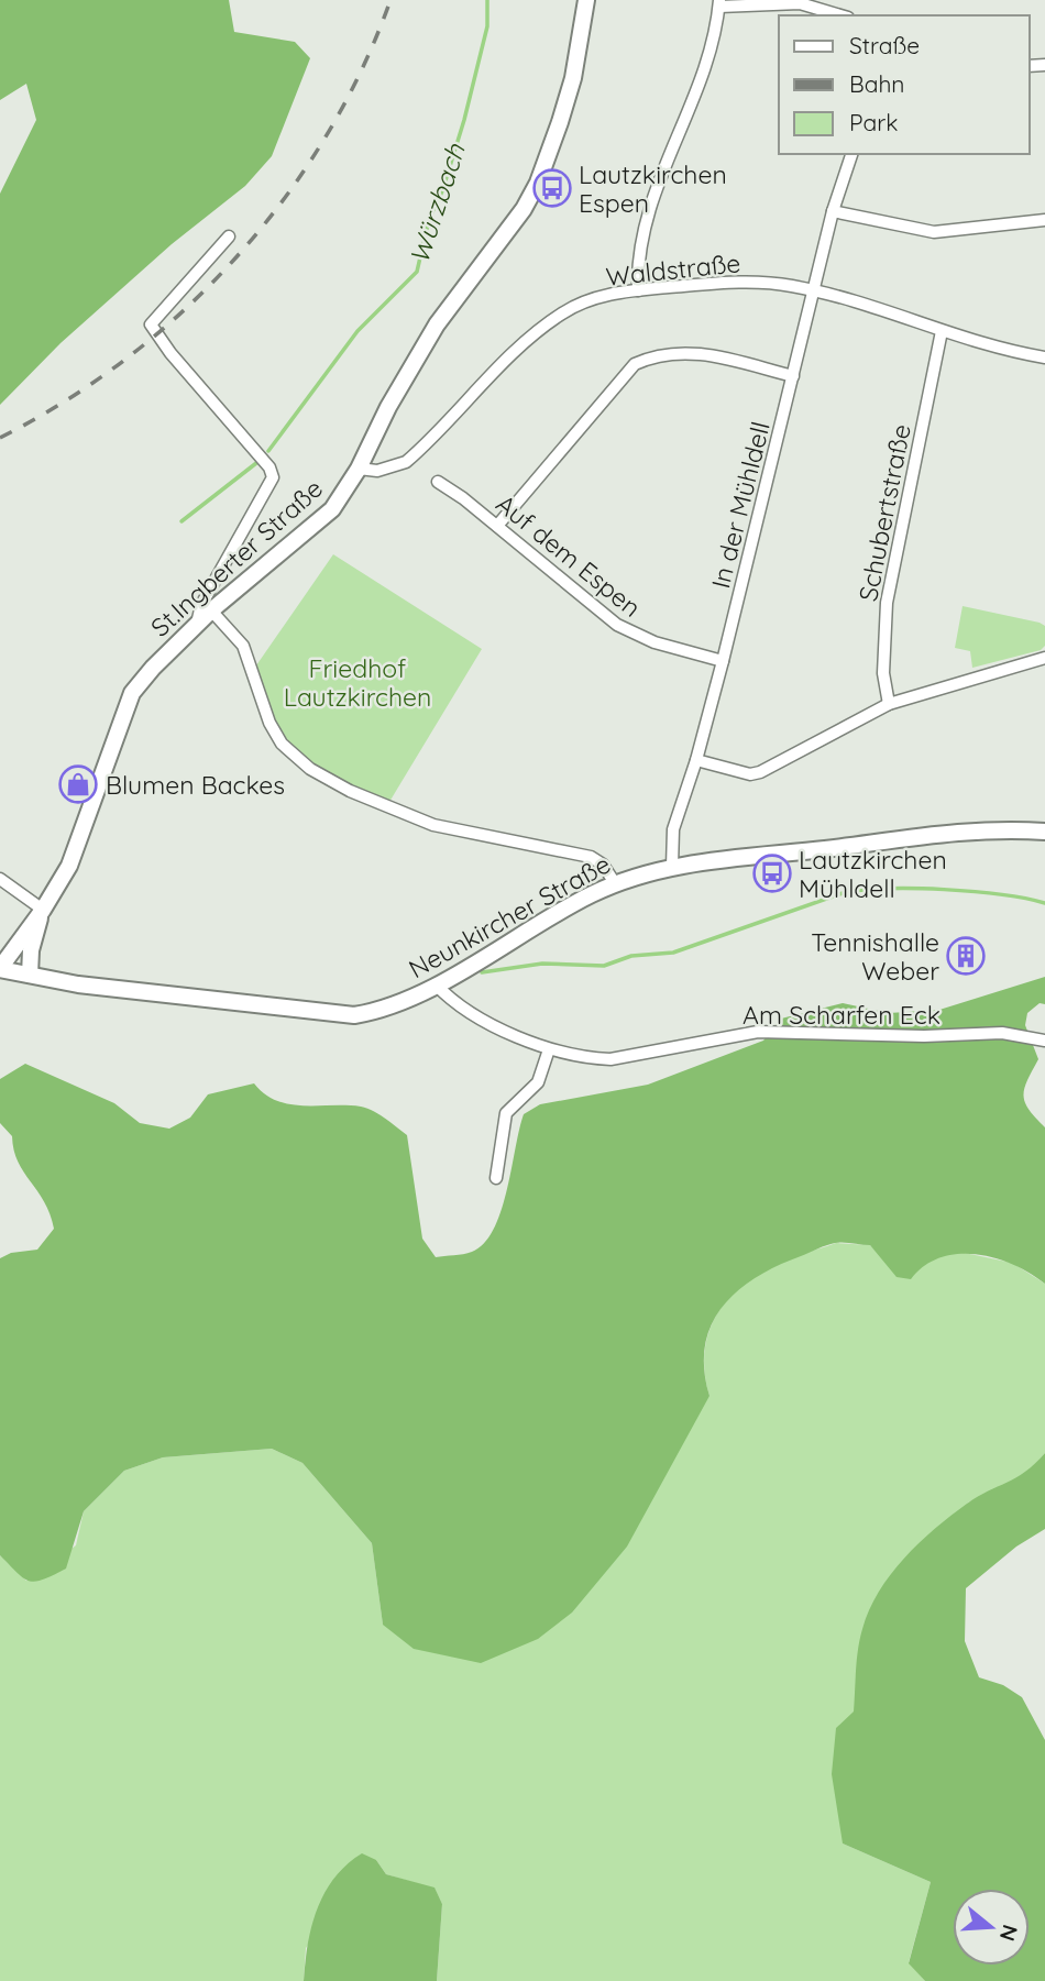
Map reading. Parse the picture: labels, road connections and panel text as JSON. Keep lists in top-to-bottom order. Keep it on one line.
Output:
{"streets":{"main road":["St.Ingberter Straße","Neunkircher Straße"],"street":["Waldstraße","In der Mühldell","Schubertstraße","Auf dem Espen","Am Scharfen Eck"]},"crossings":[["Waldstraße","In der Mühldell"],["Waldstraße","Schubertstraße"],["Waldstraße","St.Ingberter Straße"],["In der Mühldell","Auf dem Espen"],["In der Mühldell","Neunkircher Straße"],["St.Ingberter Straße","Neunkircher Straße"],["Neunkircher Straße","Am Scharfen Eck"]],"water":["Würzbach"],"parks":["Friedhof Lautzkirchen"],"places":{"bus stop":["Lautzkirchen Espen","Lautzkirchen Mühldell"],"shop":["Blumen Backes"],"building":["Tennishalle Weber"]},"legend":["Straße","Bahn","Park"],"north":"right"}
